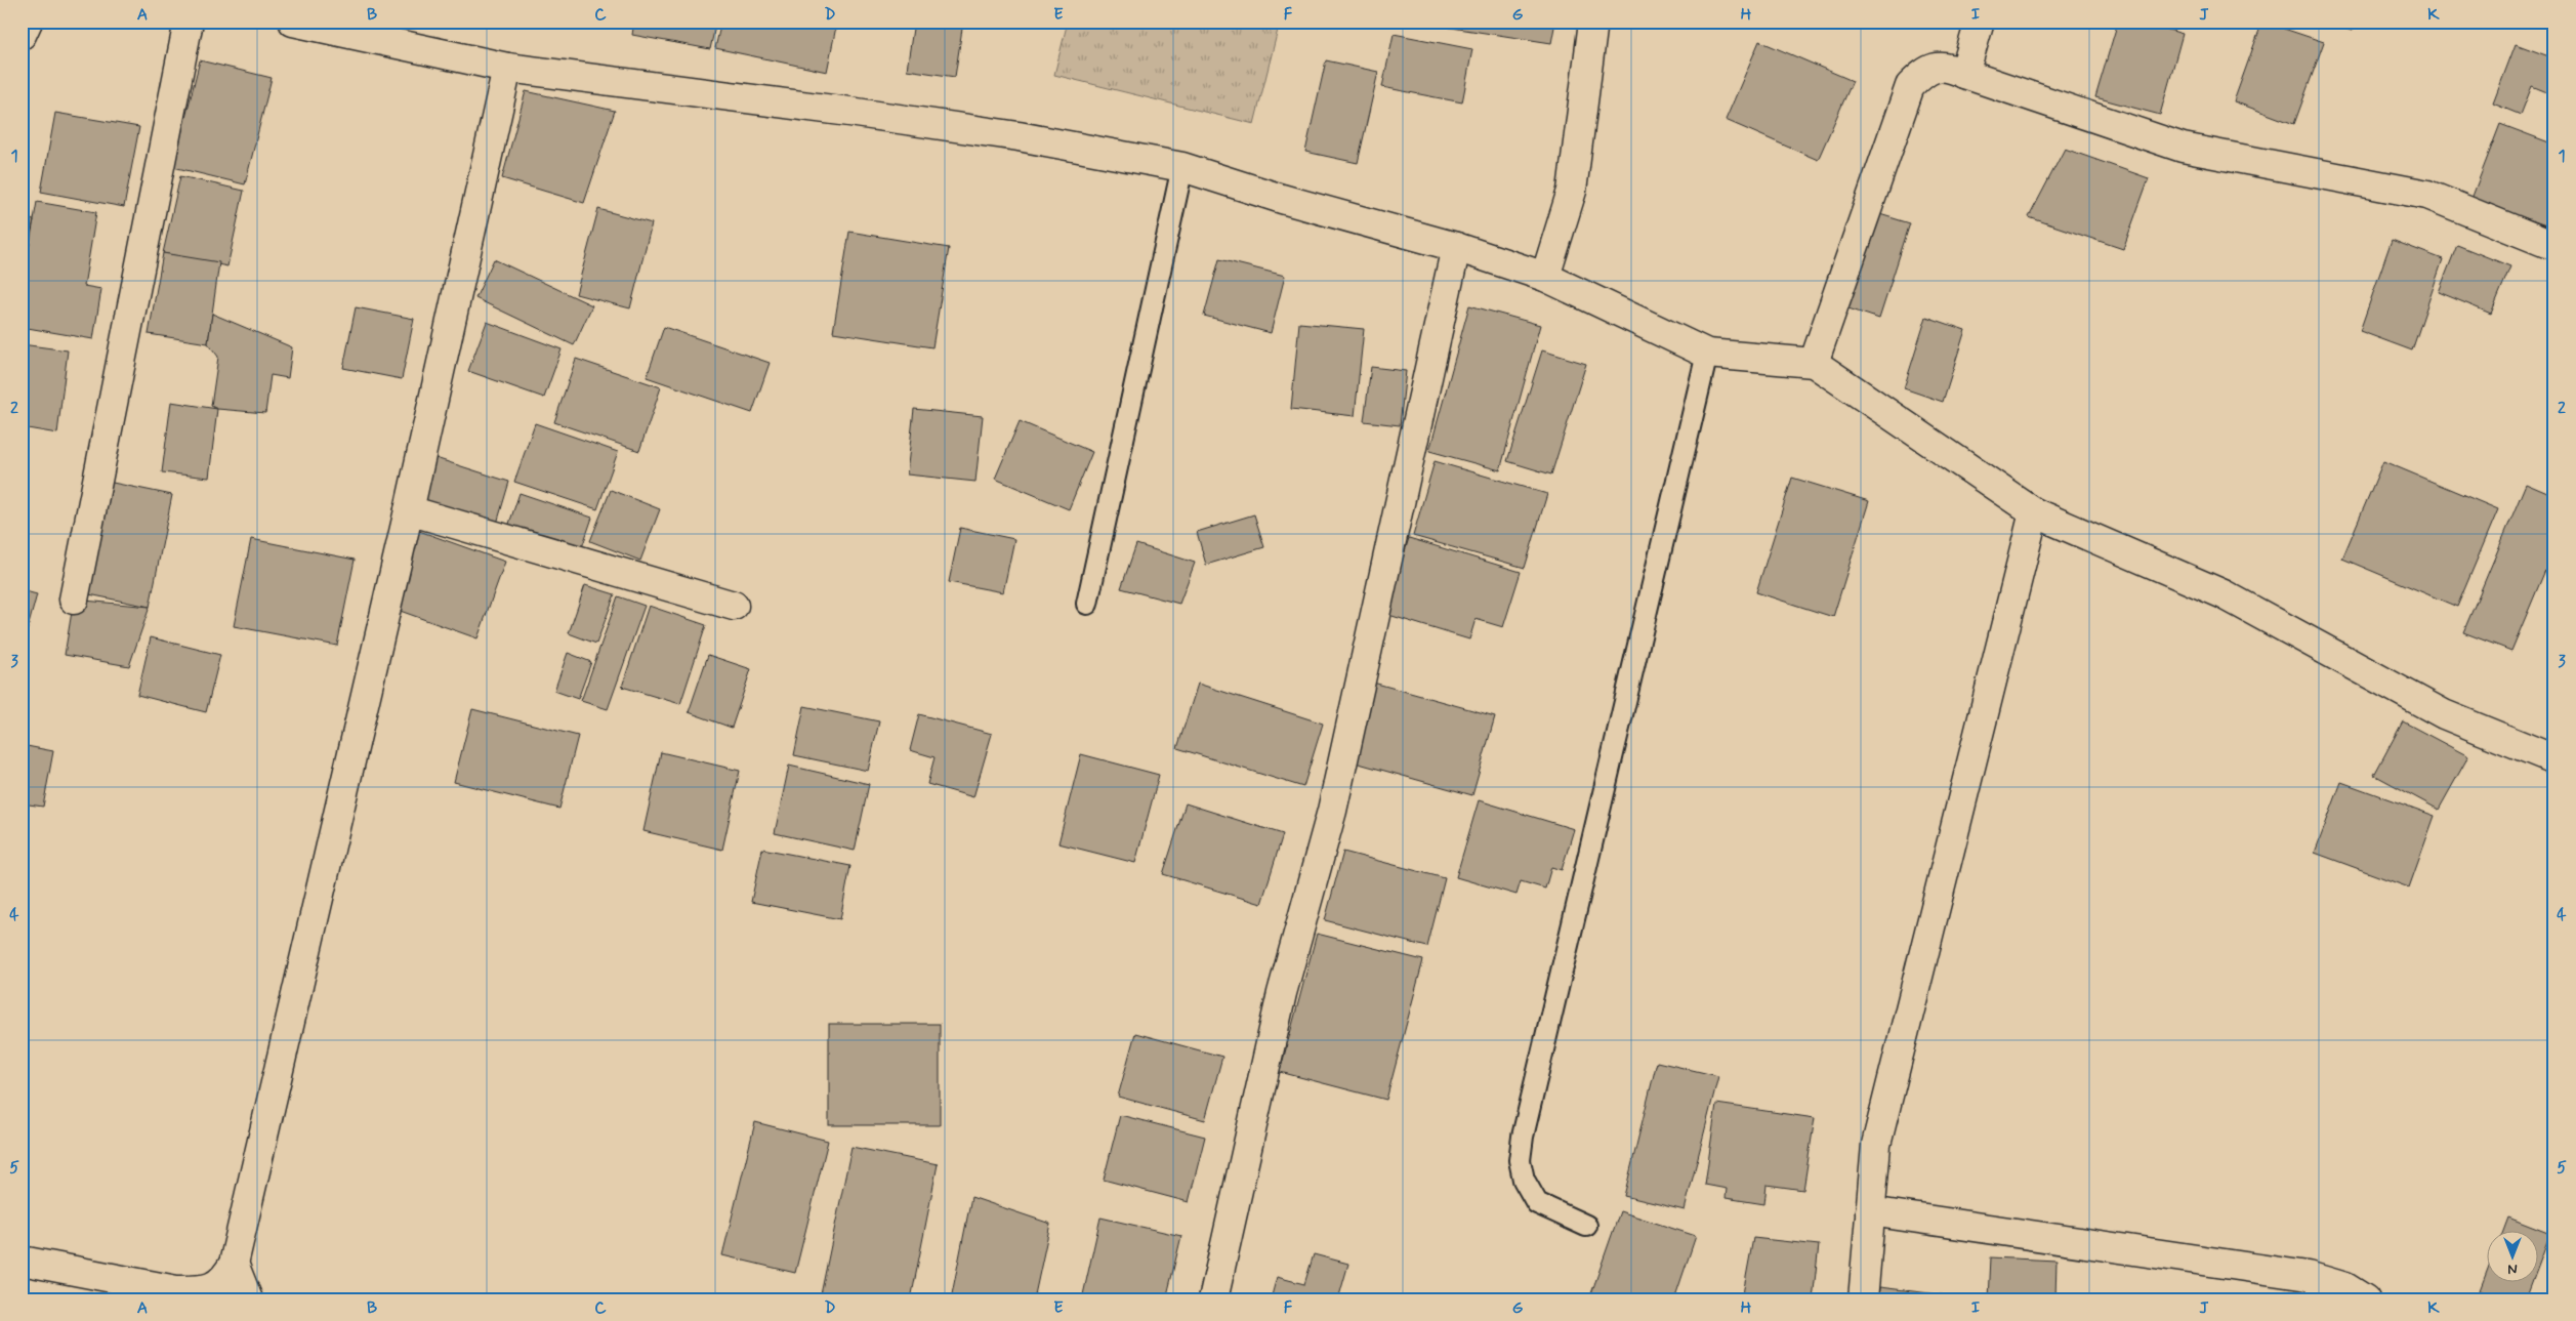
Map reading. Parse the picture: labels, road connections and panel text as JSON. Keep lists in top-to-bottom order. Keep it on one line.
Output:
{"north":"bottom","grid":{"columns":["A","B","C","D","E","F","G","H","I","J","K"],"rows":["1","2","3","4","5"]}}
